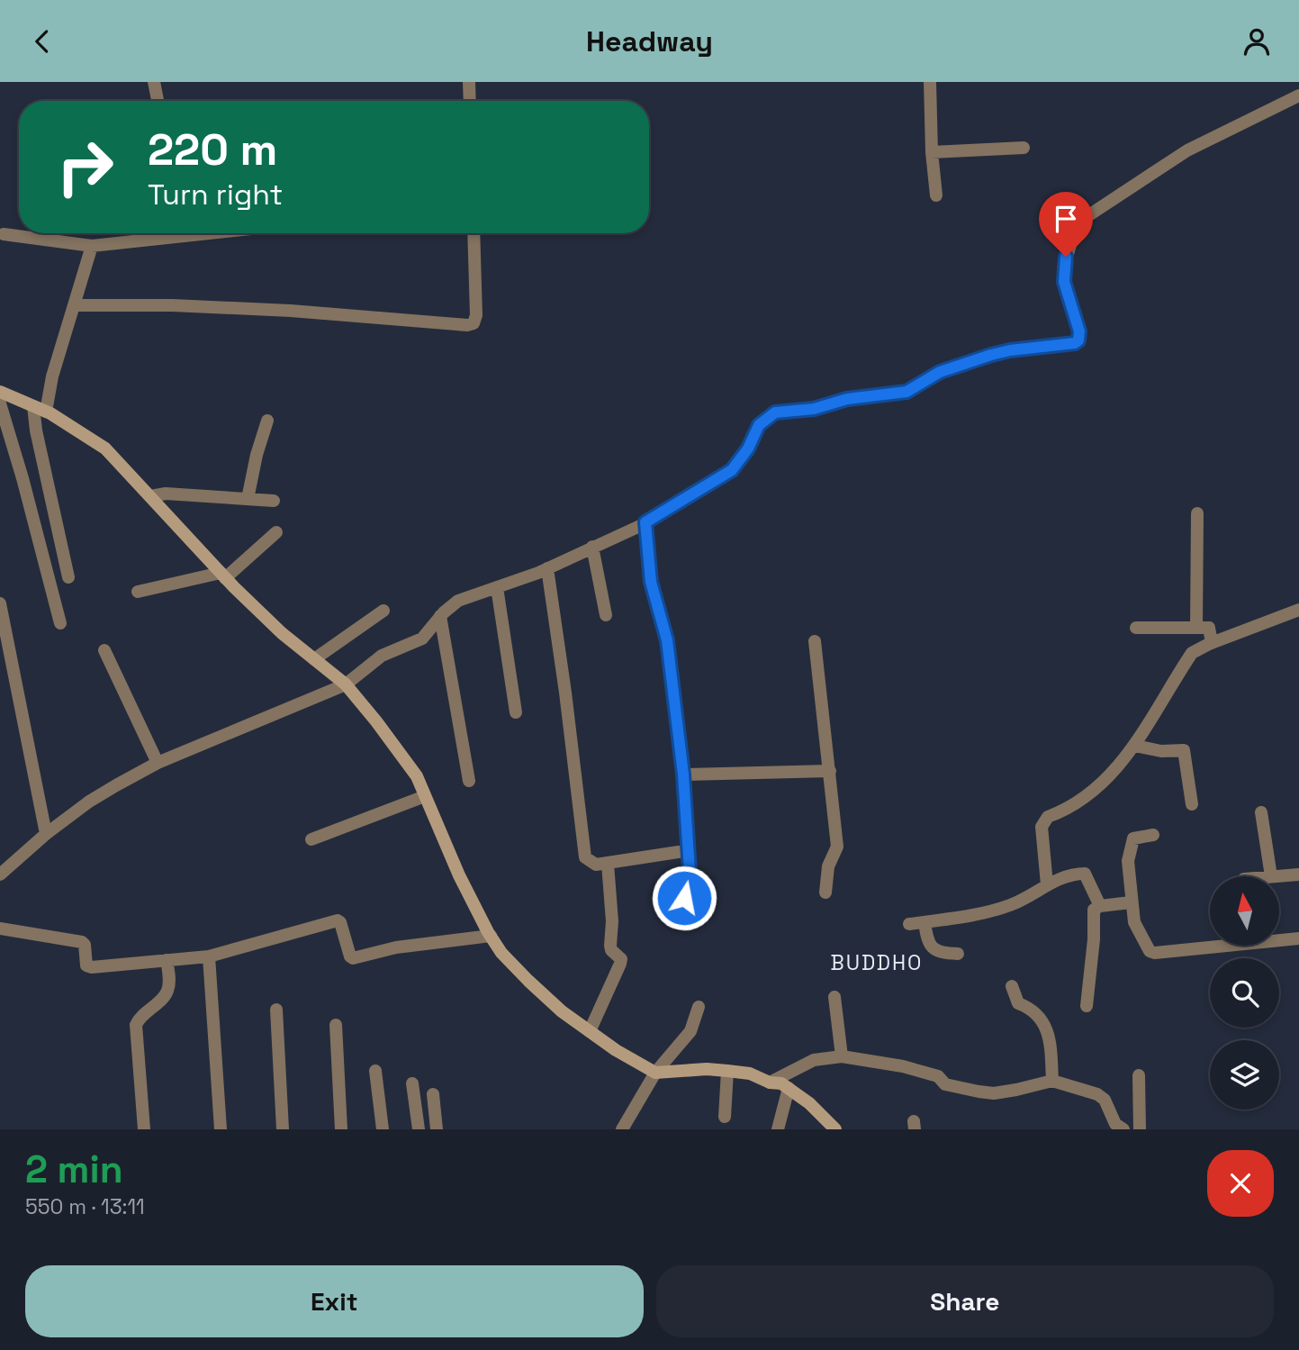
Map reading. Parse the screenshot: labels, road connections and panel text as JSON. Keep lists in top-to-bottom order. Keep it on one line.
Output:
{"districts":["BUDDHO"],"north":"top","page":{"header":"Headway","turn":["220 m","Turn right"],"heading":["2 min","550 m · 13:11"],"buttons":["Exit","Share"]}}
